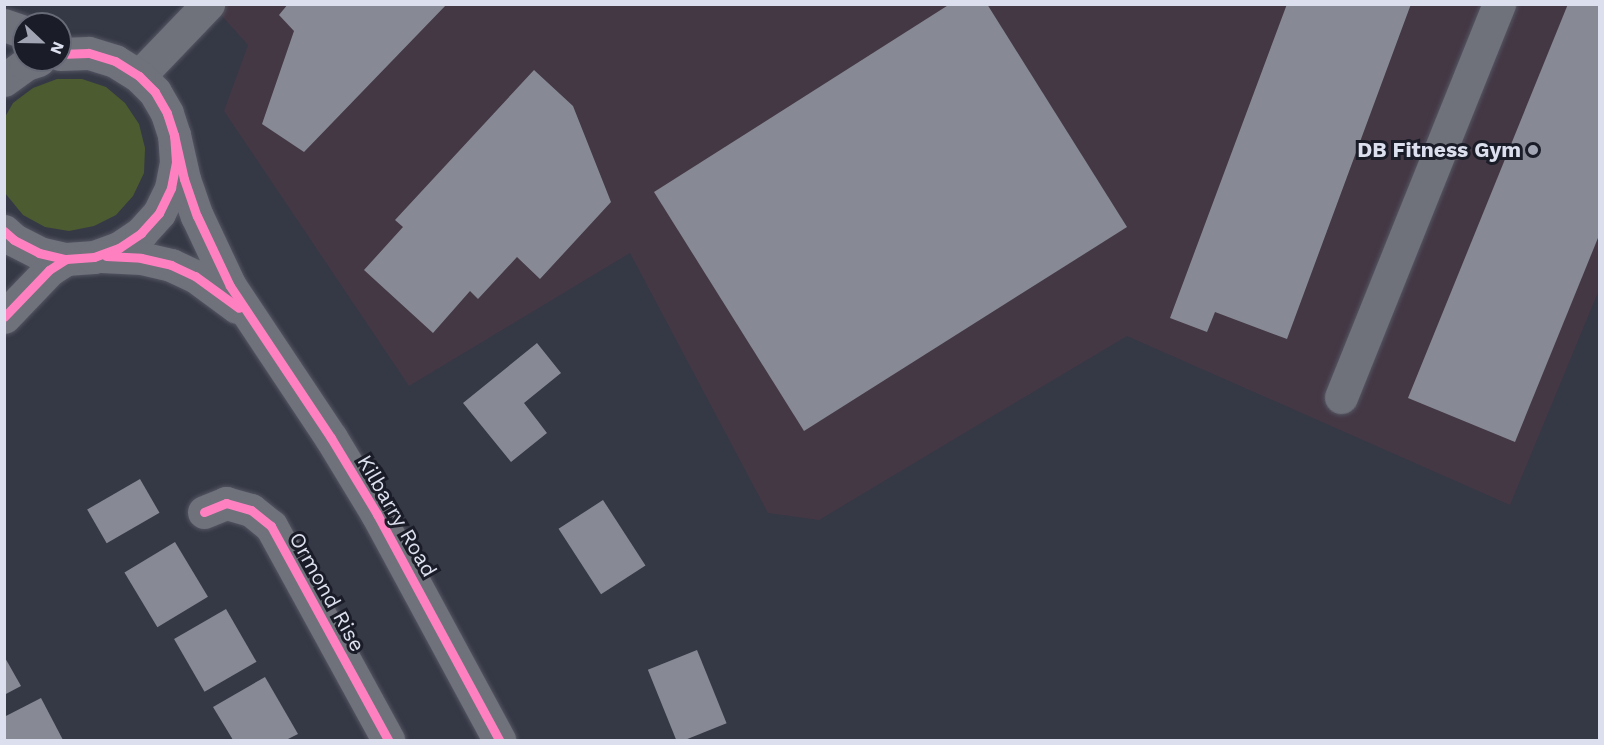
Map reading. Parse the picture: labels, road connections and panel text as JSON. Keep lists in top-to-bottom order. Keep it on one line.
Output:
{"streets":{"street":["Kilbarry Road","Ormond Rise"]},"places":["DB Fitness Gym"],"north":"right"}
